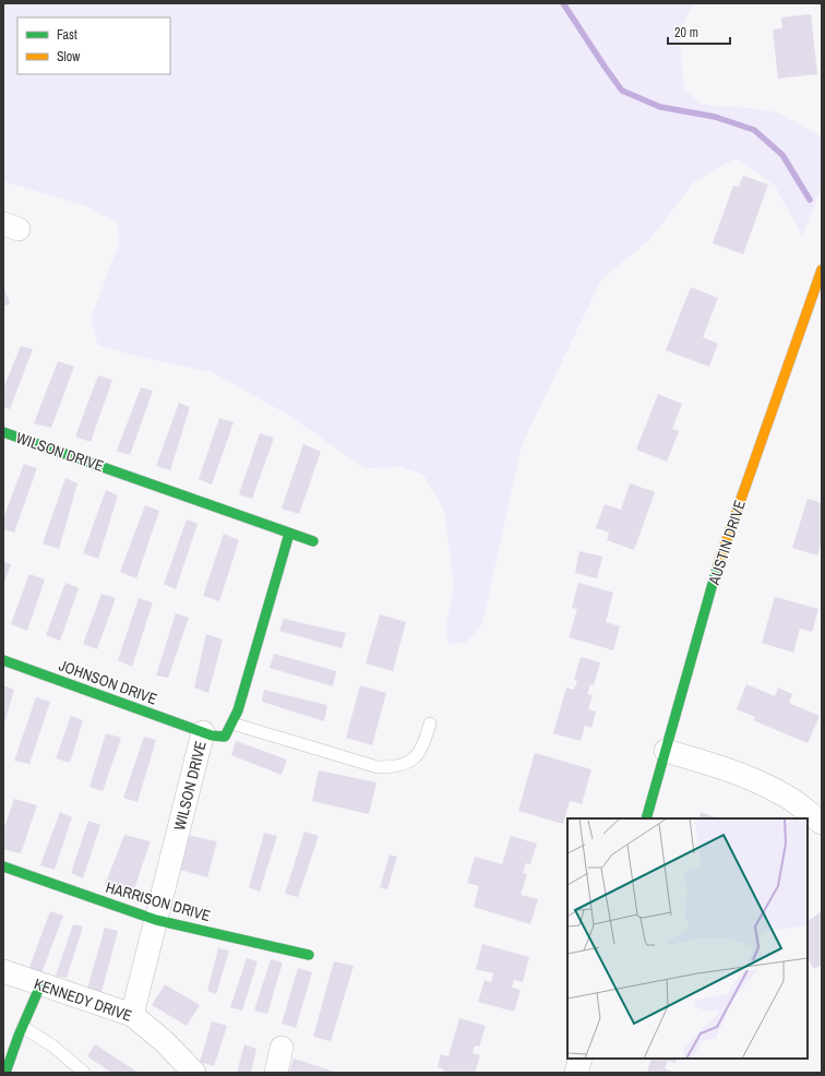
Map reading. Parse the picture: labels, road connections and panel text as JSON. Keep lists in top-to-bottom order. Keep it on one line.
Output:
{"streets":{"street":["WILSON DRIVE","AUSTIN DRIVE","JOHNSON DRIVE","HARRISON DRIVE","KENNEDY DRIVE"]},"crossings":[["WILSON DRIVE","JOHNSON DRIVE"],["WILSON DRIVE","HARRISON DRIVE"],["WILSON DRIVE","KENNEDY DRIVE"]],"legend":["Fast","Slow"],"scale_bar":"20 m"}
